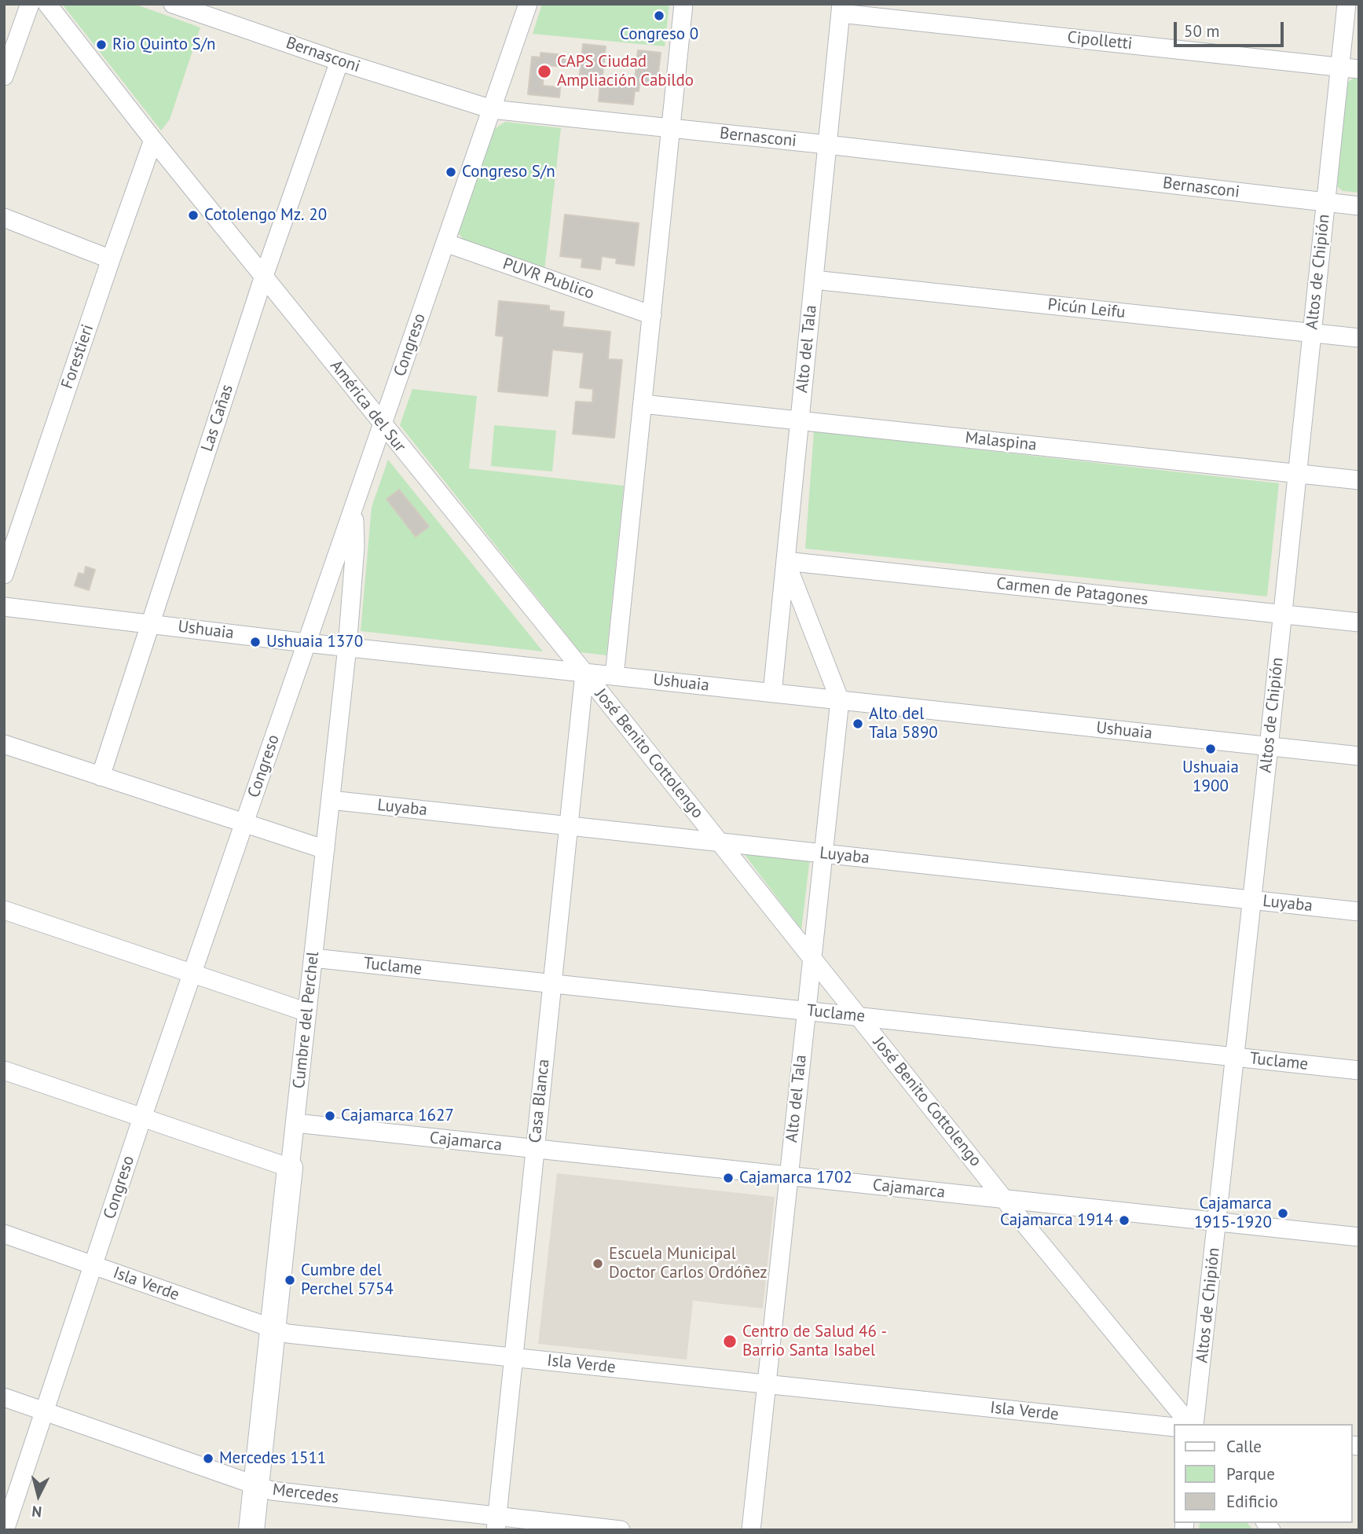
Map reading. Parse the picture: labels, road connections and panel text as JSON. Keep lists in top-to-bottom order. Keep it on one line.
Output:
{"streets":{"main road":["Cumbre del Perchel"],"street":["Cipolletti","Bernasconi","Altos de Chipión","PUVR Publico","Picún Leifu","Congreso","Alto del Tala","Forestieri","América del Sur","Las Cañas","Malaspina","Carmen de Patagones","Ushuaia","José Benito Cottolengo","Luyaba","Tuclame","Casa Blanca","Cajamarca","Isla Verde","Mercedes"]},"crossings":[["Cipolletti","Altos de Chipión"],["Cipolletti","Alto del Tala"],["Bernasconi","Altos de Chipión"],["Bernasconi","Congreso"],["Bernasconi","Alto del Tala"],["Bernasconi","Las Cañas"],["Altos de Chipión","Picún Leifu"],["Altos de Chipión","Malaspina"],["Altos de Chipión","Carmen de Patagones"],["Altos de Chipión","Ushuaia"],["Altos de Chipión","Luyaba"],["Altos de Chipión","Tuclame"],["Altos de Chipión","Cajamarca"],["PUVR Publico","Congreso"],["Picún Leifu","Alto del Tala"],["Congreso","América del Sur"],["Congreso","Ushuaia"],["Congreso","Cumbre del Perchel"],["Congreso","Isla Verde"],["Congreso","Mercedes"],["Alto del Tala","Malaspina"],["Alto del Tala","Carmen de Patagones"],["Alto del Tala","Ushuaia"],["Alto del Tala","José Benito Cottolengo"],["Alto del Tala","Luyaba"],["Alto del Tala","Tuclame"],["Alto del Tala","Cajamarca"],["Alto del Tala","Isla Verde"],["Forestieri","América del Sur"],["América del Sur","Las Cañas"],["América del Sur","Ushuaia"],["América del Sur","José Benito Cottolengo"],["América del Sur","Casa Blanca"],["Las Cañas","Ushuaia"],["Ushuaia","José Benito Cottolengo"],["Ushuaia","Cumbre del Perchel"],["Ushuaia","Casa Blanca"],["José Benito Cottolengo","Luyaba"],["José Benito Cottolengo","Tuclame"],["José Benito Cottolengo","Casa Blanca"],["José Benito Cottolengo","Cajamarca"],["Luyaba","Cumbre del Perchel"],["Luyaba","Casa Blanca"],["Tuclame","Cumbre del Perchel"],["Tuclame","Casa Blanca"],["Cumbre del Perchel","Cajamarca"],["Cumbre del Perchel","Isla Verde"],["Cumbre del Perchel","Mercedes"],["Casa Blanca","Cajamarca"],["Casa Blanca","Isla Verde"],["Casa Blanca","Mercedes"]],"places":["Congreso 0","Rio Quinto S/n","CAPS Ciudad Ampliación Cabildo","Congreso S/n","Cotolengo Mz. 20","Ushuaia 1370","Alto del Tala 5890","Ushuaia 1900","Cajamarca 1627","Cajamarca 1702","Cajamarca 1915-1920","Cajamarca 1914","Escuela Municipal Doctor Carlos Ordóñez","Cumbre del Perchel 5754","Centro de Salud 46 - Barrio Santa Isabel","Mercedes 1511"],"legend":["Calle","Parque","Edificio"],"scale_bar":"50 m","north":"bottom"}
